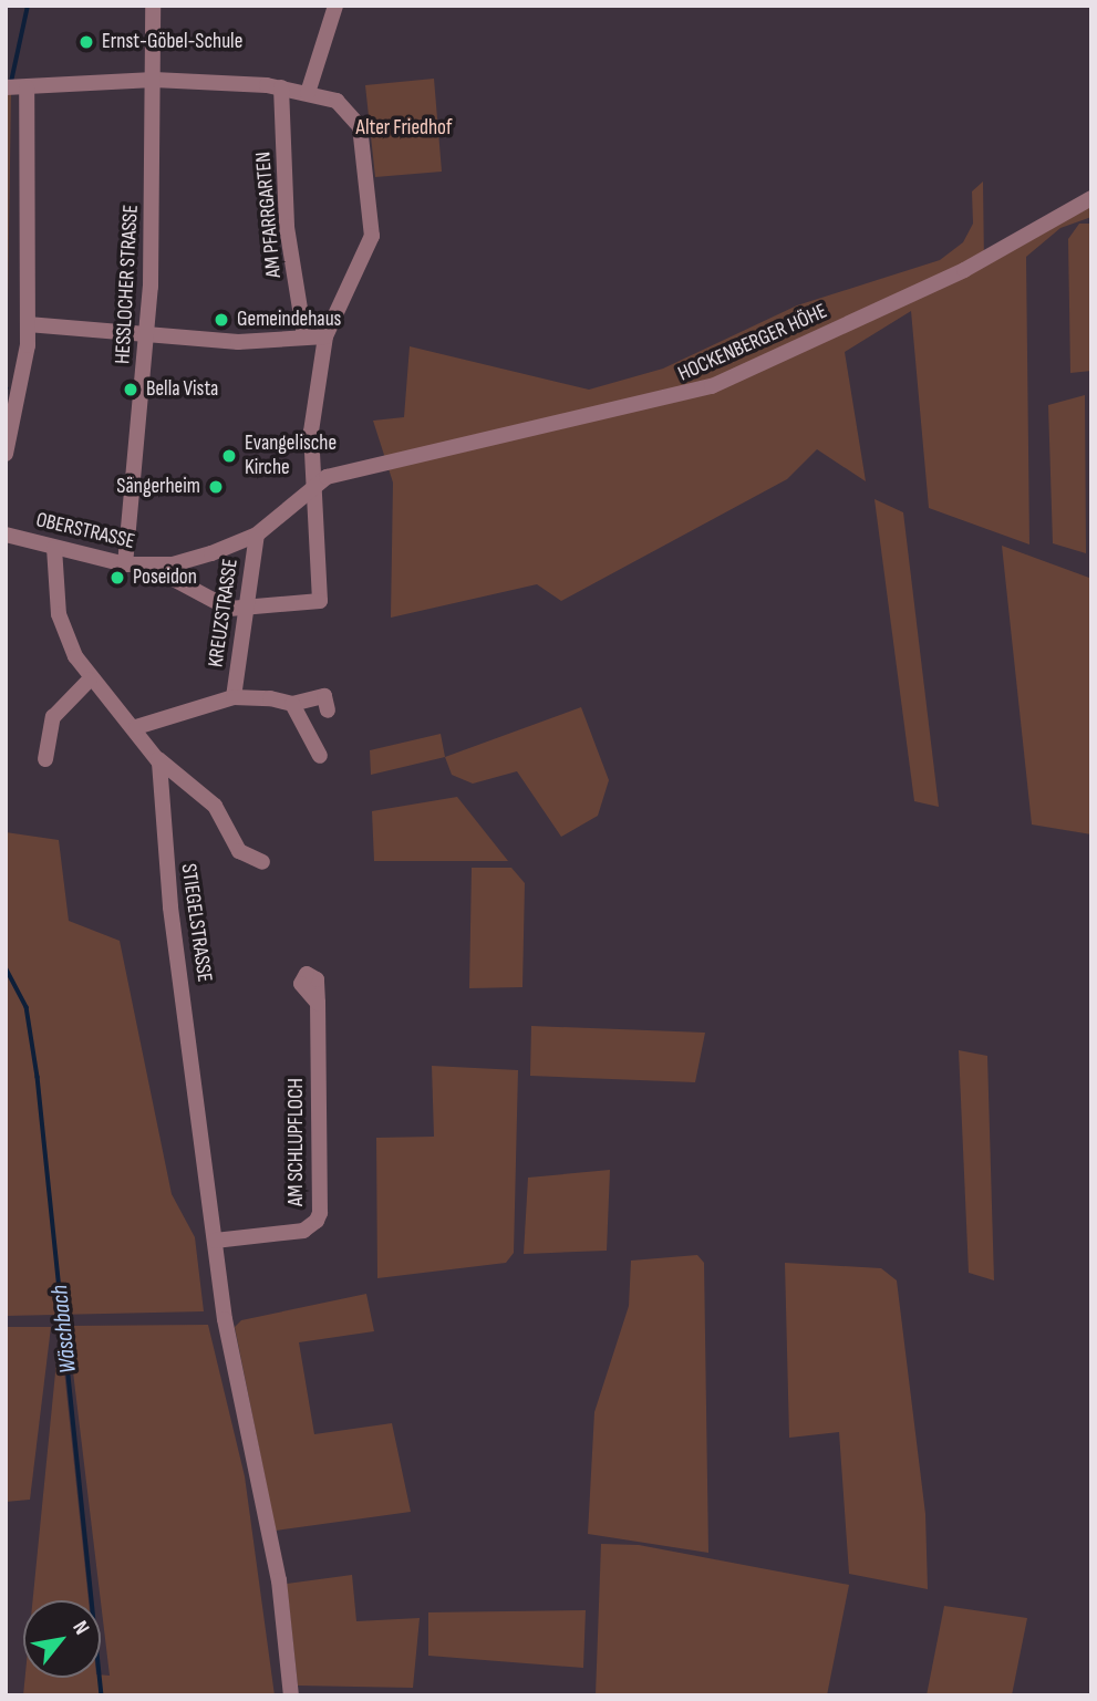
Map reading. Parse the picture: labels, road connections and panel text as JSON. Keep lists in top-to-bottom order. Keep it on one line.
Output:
{"streets":{"street":["AM PFARRGARTEN","HESSLOCHER STRASSE","HOCKENBERGER HÖHE","OBERSTRASSE","KREUZSTRASSE","STIEGELSTRASSE","AM SCHLUPFLOCH"]},"crossings":[["HESSLOCHER STRASSE","OBERSTRASSE"],["HOCKENBERGER HÖHE","OBERSTRASSE"],["OBERSTRASSE","KREUZSTRASSE"],["OBERSTRASSE","STIEGELSTRASSE"],["STIEGELSTRASSE","AM SCHLUPFLOCH"]],"water":["Wäschbach"],"parks":["Alter Friedhof"],"places":["Ernst-Göbel-Schule","Gemeindehaus","Bella Vista","Evangelische Kirche","Sängerheim","Poseidon"],"north":"top right"}
